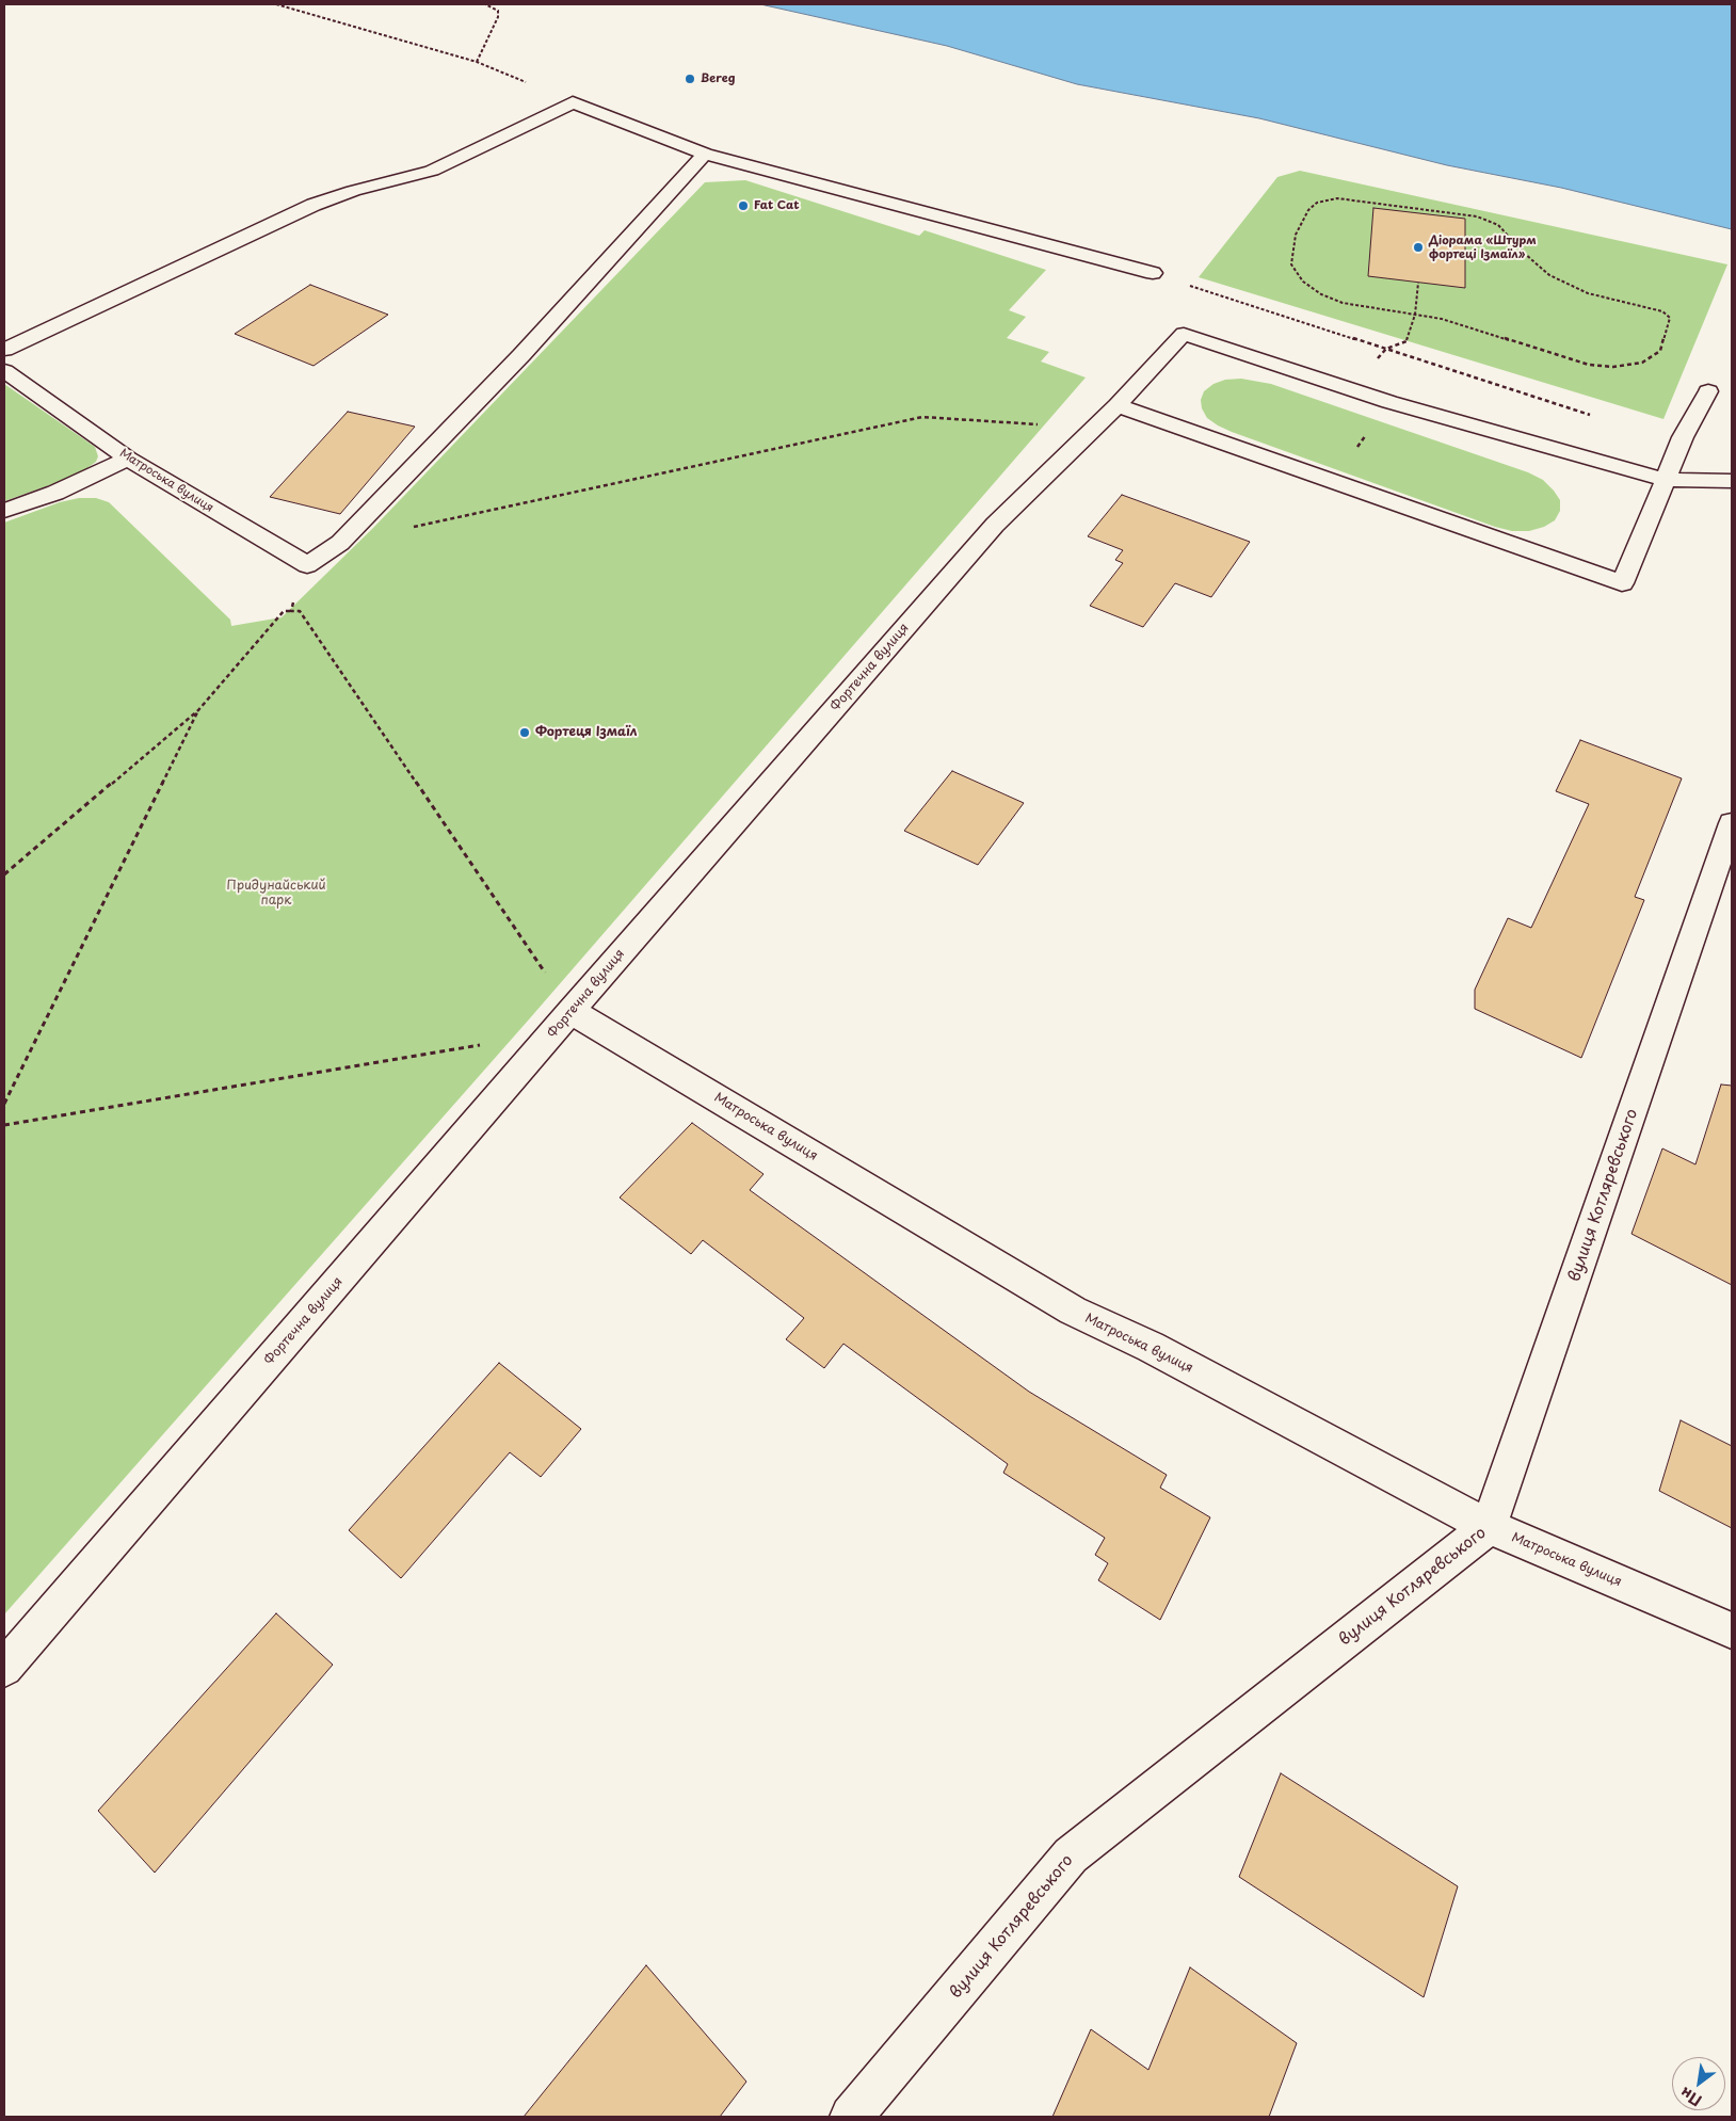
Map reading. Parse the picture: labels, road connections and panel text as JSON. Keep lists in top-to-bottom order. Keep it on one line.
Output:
{"streets":{"street":["Матроська вулиця","Фортечна вулиця","вулиця Котляревського"]},"crossings":[["Матроська вулиця","Фортечна вулиця"],["Матроська вулиця","вулиця Котляревського"]],"parks":["Придунайський парк"],"places":["Bereg","Fat Cat","Діорама «Штурм фортеці Ізмаїл»","Фортеця Ізмаїл"],"north":"bottom left"}
